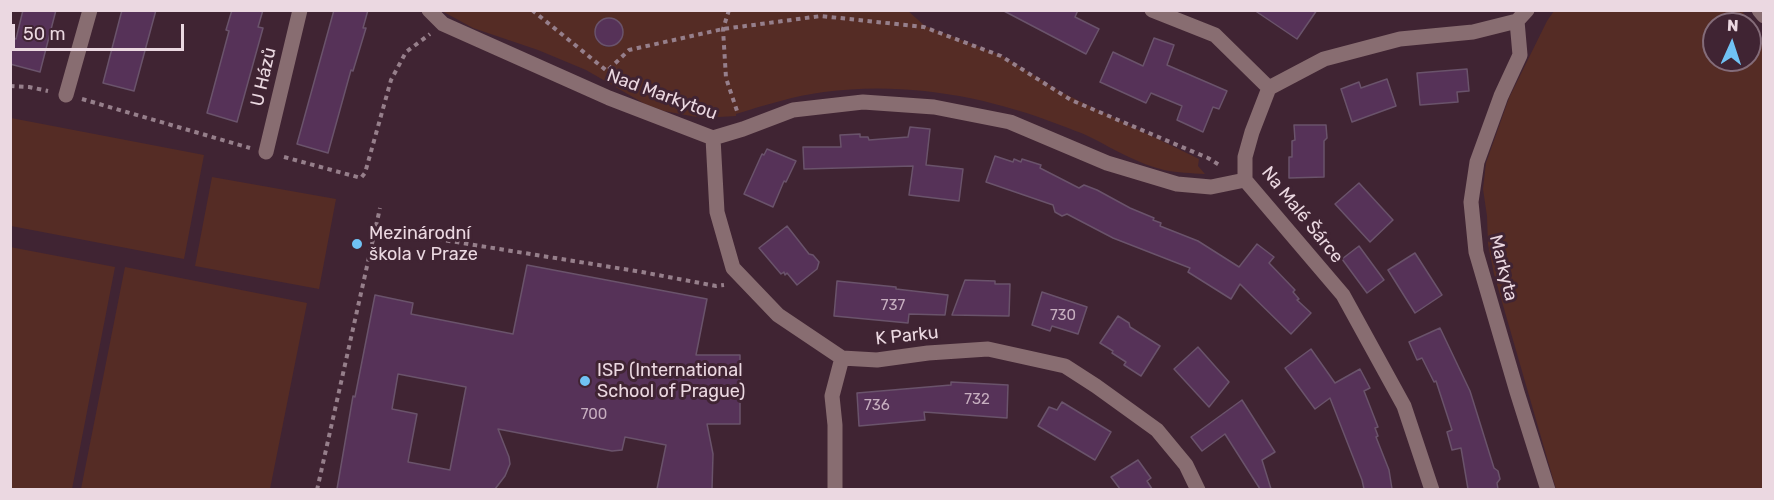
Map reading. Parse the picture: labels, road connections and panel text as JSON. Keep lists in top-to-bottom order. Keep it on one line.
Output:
{"streets":{"street":["U Házů","Nad Markytou","Na Malé Šárce","Markyta","K Parku"]},"crossings":[["Nad Markytou","Na Malé Šárce"]],"places":["Mezinárodní škola v Praze","ISP (International School of Prague)"],"house_numbers":["737","730","732","736","700"],"scale_bar":"50 m","north":"top"}
